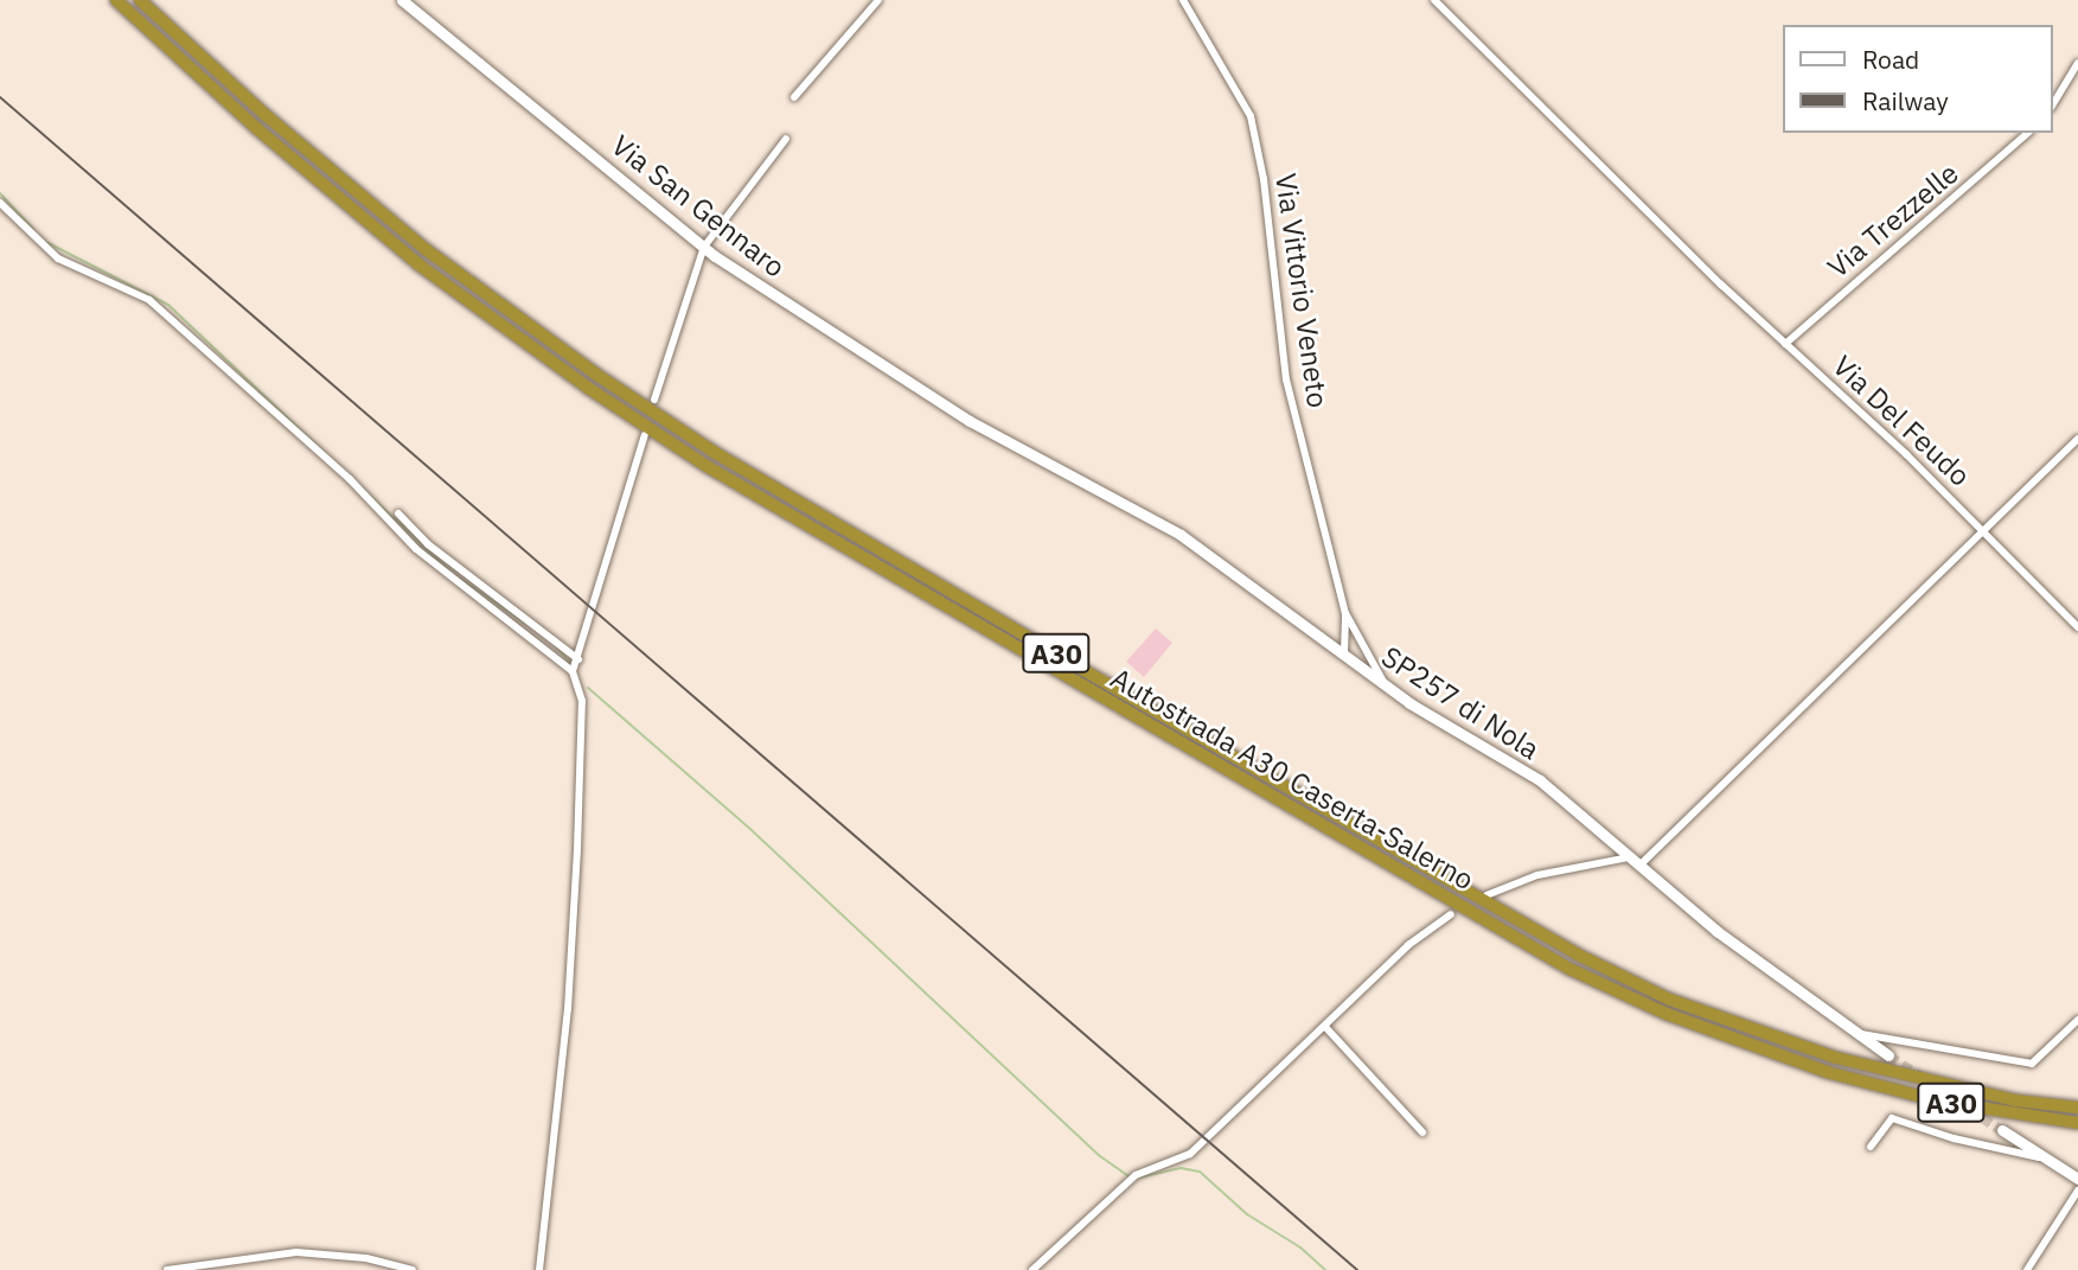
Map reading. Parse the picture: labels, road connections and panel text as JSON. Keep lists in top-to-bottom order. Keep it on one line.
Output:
{"streets":{"highway":["A30","Autostrada A30 Caserta-Salerno"],"street":["Via San Gennaro","Via Trezzelle","Via Vittorio Veneto","Via Del Feudo","SP257 di Nola"]},"crossings":[["Via San Gennaro","SP257 di Nola"],["Via Trezzelle","Via Del Feudo"],["Via Vittorio Veneto","SP257 di Nola"]],"legend":["Road","Railway"]}
